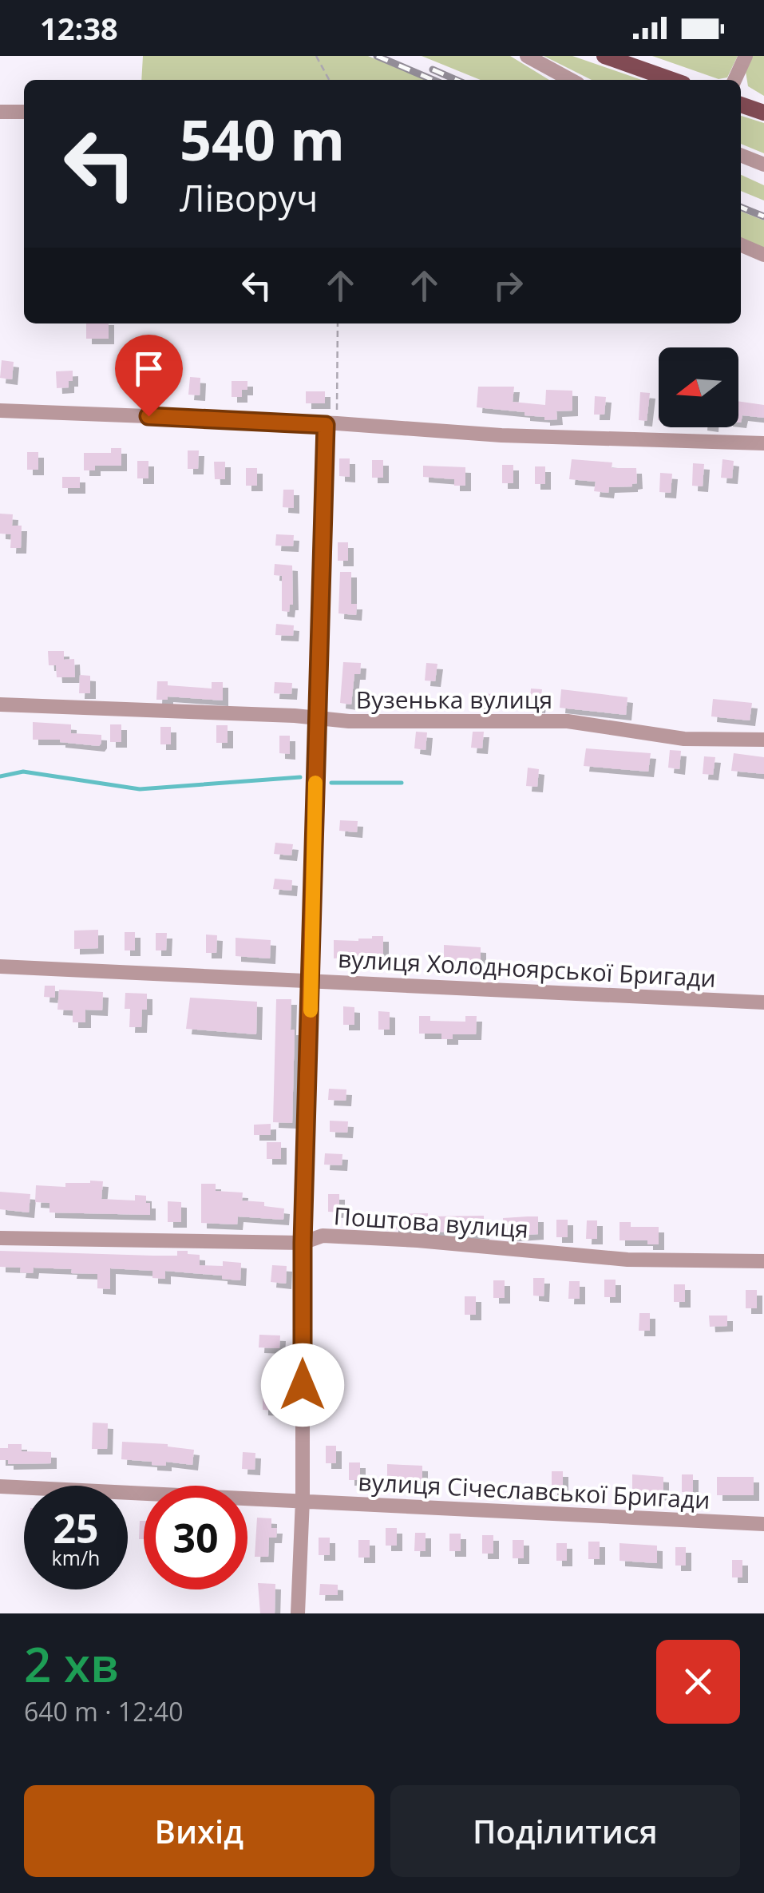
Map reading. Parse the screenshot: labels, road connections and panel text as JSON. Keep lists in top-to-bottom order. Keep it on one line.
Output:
{"streets":{"street":["Вузенька вулиця","вулиця Холодноярської Бригади","Поштова вулиця","вулиця Січеславської Бригади"]},"north":"left","page":{"status":"12:38","turn":["540 m","Ліворуч"],"speed":"25 km/h","limit":"30","heading":["2 хв","640 m · 12:40"],"buttons":["Вихід","Поділитися"]}}
